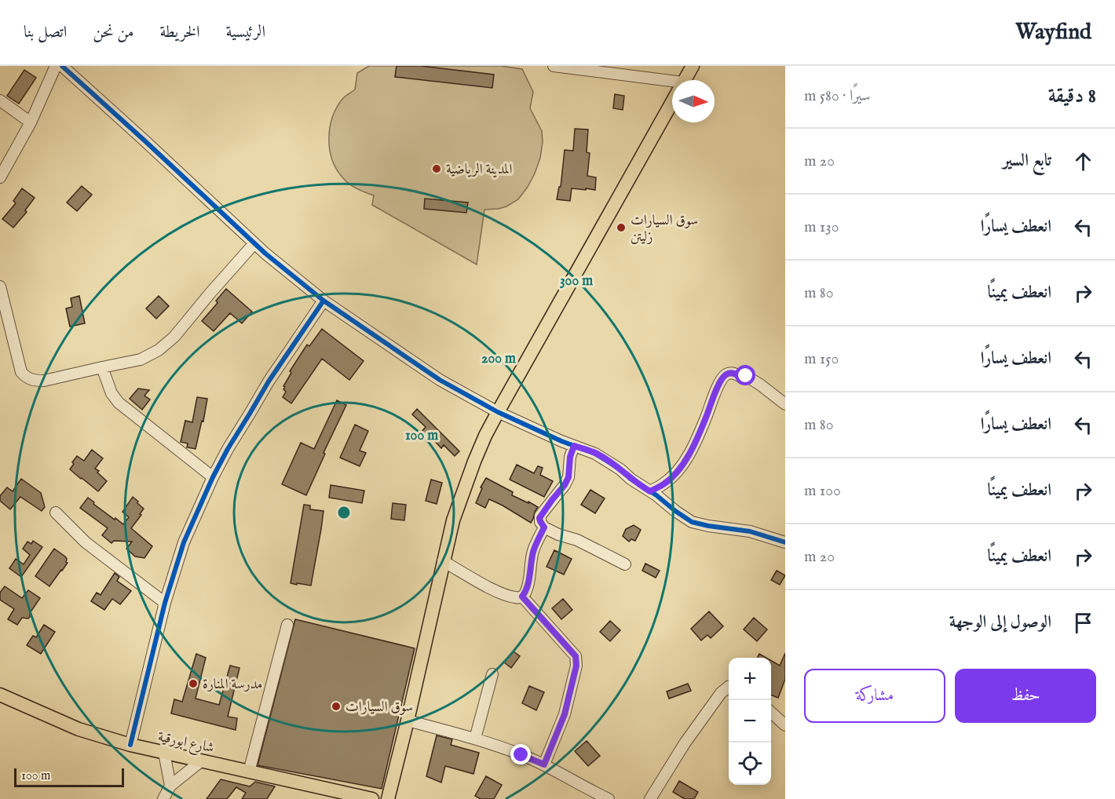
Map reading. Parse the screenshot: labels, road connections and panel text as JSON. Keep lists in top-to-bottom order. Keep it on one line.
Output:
{"streets":{"main road":["شارع ابورقية"]},"places":["المدينة الرياضية","سوق السيارات زليتن","مدرسة المنارة","سوق السيارات"],"scale_bar":"100 m","north":"right","page":{"header":"Wayfind","nav":["الرئيسية","الخريطة","من نحن","اتصل بنا"],"heading":["8 دقيقة","سيرًا · 580 m"],"list":[["تابع السير","20 m"],["انعطف يسارًا","130 m"],["انعطف يمينًا","80 m"],["انعطف يسارًا","150 m"],["انعطف يسارًا","80 m"],["انعطف يمينًا","100 m"],["انعطف يمينًا","20 m"],"الوصول إلى الوجهة"],"buttons":["حفظ","مشاركة"],"map_buttons":["+","−"],"scale":"100 m"},"rings":["300 m","200 m","100 m"]}
